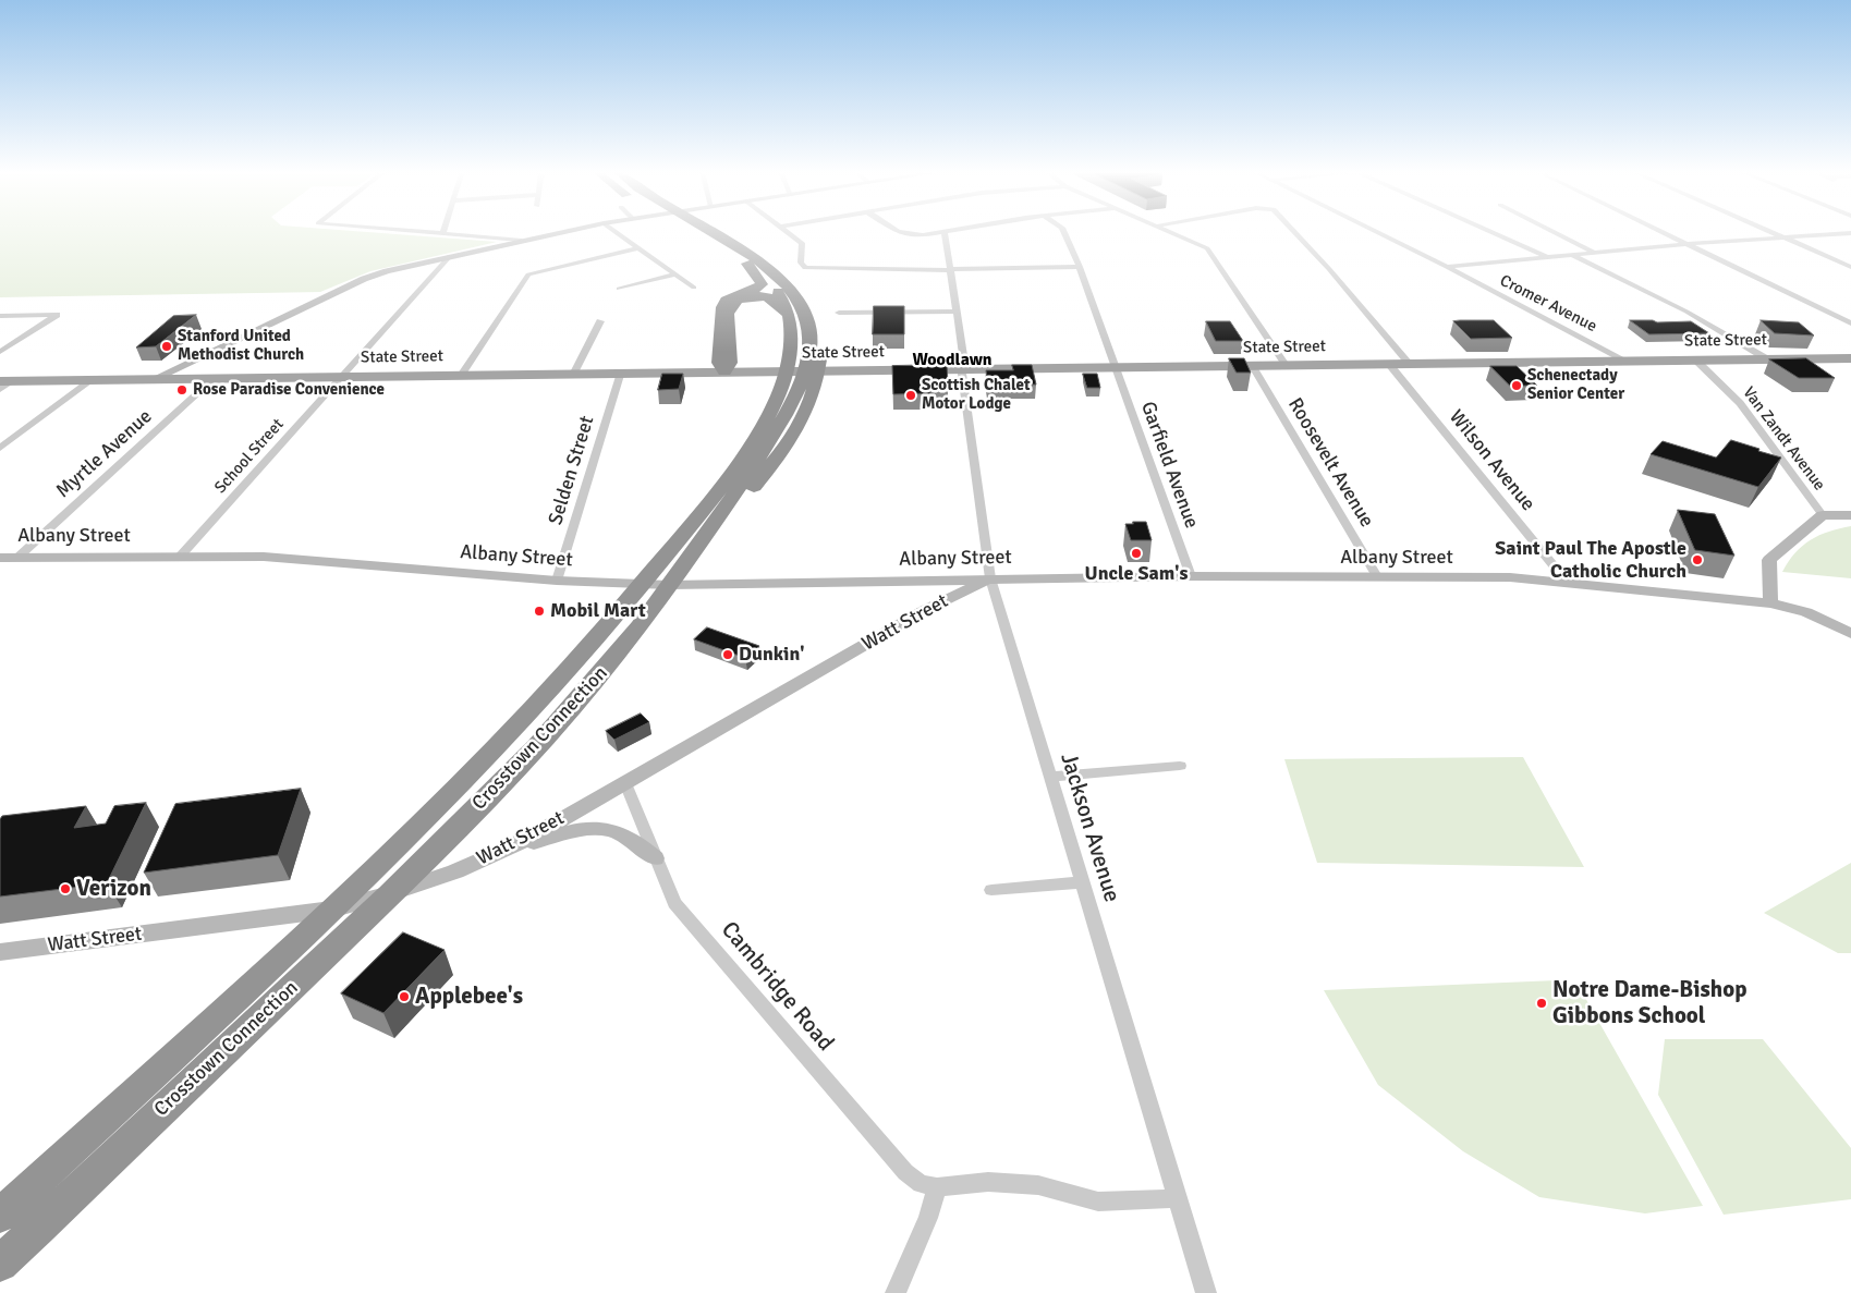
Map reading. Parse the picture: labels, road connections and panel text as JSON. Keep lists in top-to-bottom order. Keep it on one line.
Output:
{"streets":{"highway":["Crosstown Connection"],"main road":["State Street"],"street":["Cromer Avenue","Van Zandt Avenue","Myrtle Avenue","School Street","Wilson Avenue","Roosevelt Avenue","Garfield Avenue","Selden Street","Albany Street","Watt Street","Jackson Avenue","Cambridge Road"]},"crossings":[["Cromer Avenue","State Street"],["State Street","Van Zandt Avenue"],["State Street","Myrtle Avenue"],["State Street","School Street"],["State Street","Wilson Avenue"],["State Street","Roosevelt Avenue"],["State Street","Garfield Avenue"],["State Street","Selden Street"],["State Street","Jackson Avenue"],["Myrtle Avenue","Albany Street"],["School Street","Albany Street"],["Wilson Avenue","Albany Street"],["Roosevelt Avenue","Albany Street"],["Garfield Avenue","Albany Street"],["Selden Street","Albany Street"],["Albany Street","Watt Street"],["Albany Street","Crosstown Connection"],["Albany Street","Jackson Avenue"],["Watt Street","Crosstown Connection"],["Watt Street","Jackson Avenue"],["Watt Street","Cambridge Road"]],"districts":["Woodlawn"],"places":["Stanford United Methodist Church","Schenectady Senior Center","Rose Paradise Convenience","Scottish Chalet Motor Lodge","Uncle Sam's","Saint Paul The Apostle Catholic Church","Mobil Mart","Dunkin'","Verizon","Applebee's","Notre Dame-Bishop Gibbons School"]}
